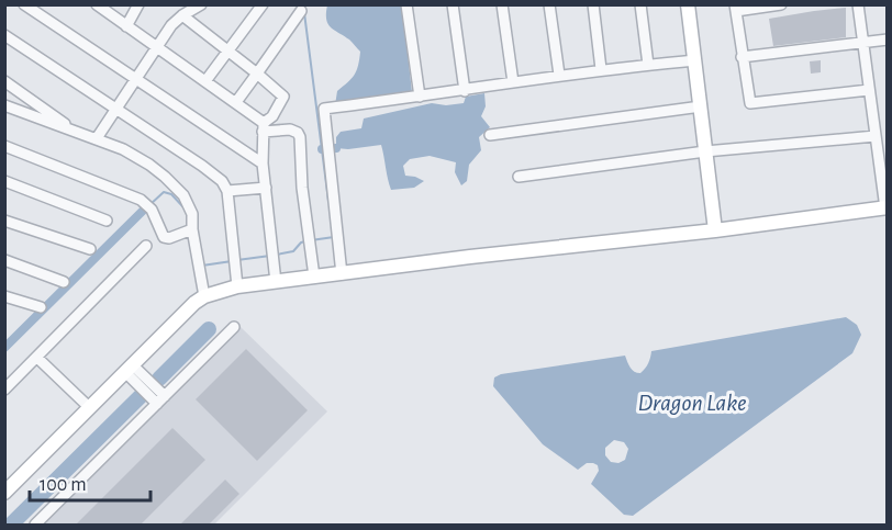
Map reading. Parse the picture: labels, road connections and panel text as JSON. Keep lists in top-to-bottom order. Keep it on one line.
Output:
{"water":["Dragon Lake"],"scale_bar":"100 m"}
